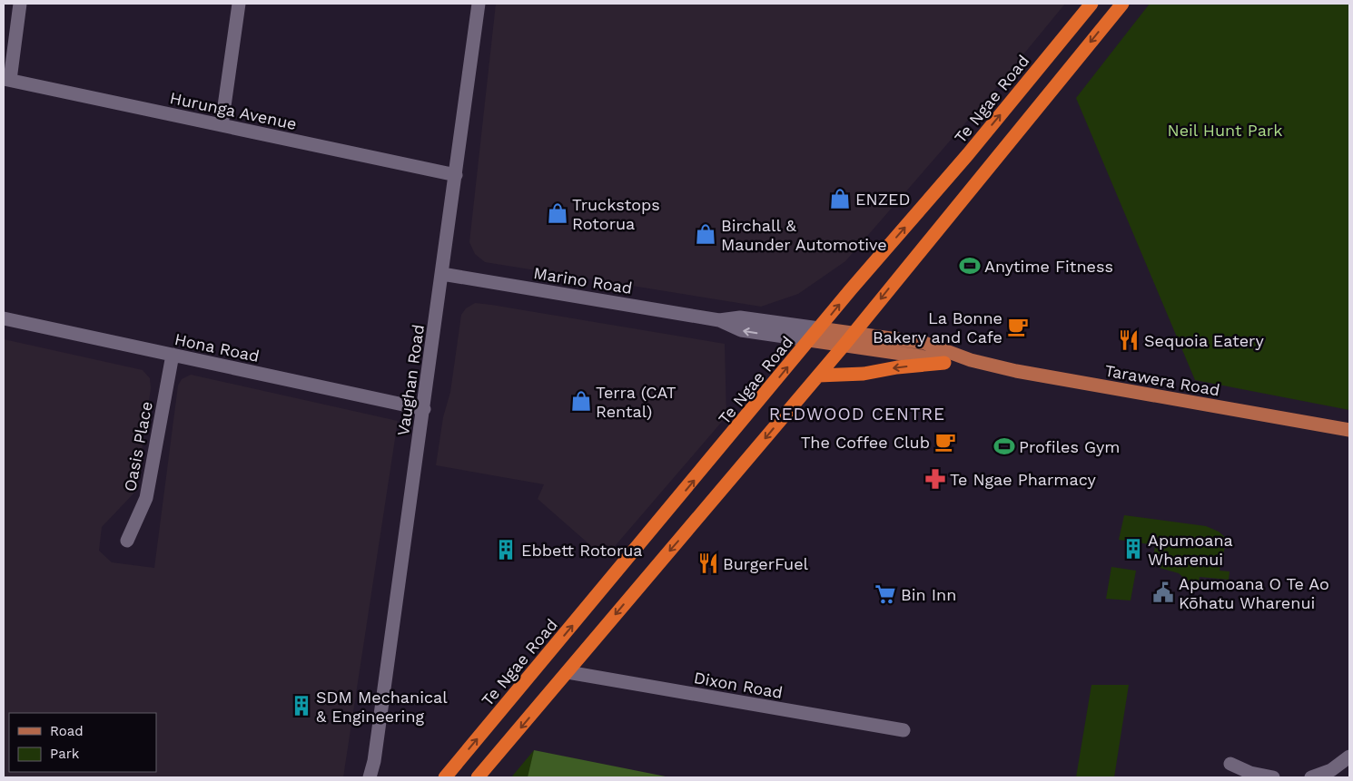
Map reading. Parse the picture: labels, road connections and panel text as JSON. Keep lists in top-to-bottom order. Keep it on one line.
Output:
{"streets":{"highway":["Te Ngae Road"],"main road":["Tarawera Road"],"street":["Hurunga Avenue","Marino Road","Hona Road","Vaughan Road","Oasis Place","Dixon Road"]},"crossings":[["Te Ngae Road","Marino Road"],["Te Ngae Road","Tarawera Road"],["Hurunga Avenue","Vaughan Road"],["Marino Road","Vaughan Road"],["Marino Road","Tarawera Road"],["Hona Road","Vaughan Road"],["Hona Road","Oasis Place"]],"districts":["REDWOOD CENTRE"],"parks":["Neil Hunt Park"],"places":{"shop":["ENZED","Truckstops Rotorua","Birchall & Maunder Automotive","Terra (CAT Rental)"],"sports":["Anytime Fitness","Profiles Gym"],"cafe":["La Bonne Bakery and Cafe","The Coffee Club"],"restaurant":["Sequoia Eatery","BurgerFuel"],"pharmacy":["Te Ngae Pharmacy"],"building":["Apumoana Wharenui","Ebbett Rotorua","SDM Mechanical & Engineering"],"public building":["Apumoana O Te Ao Kōhatu Wharenui"],"supermarket":["Bin Inn"]},"legend":["Road","Park"]}
